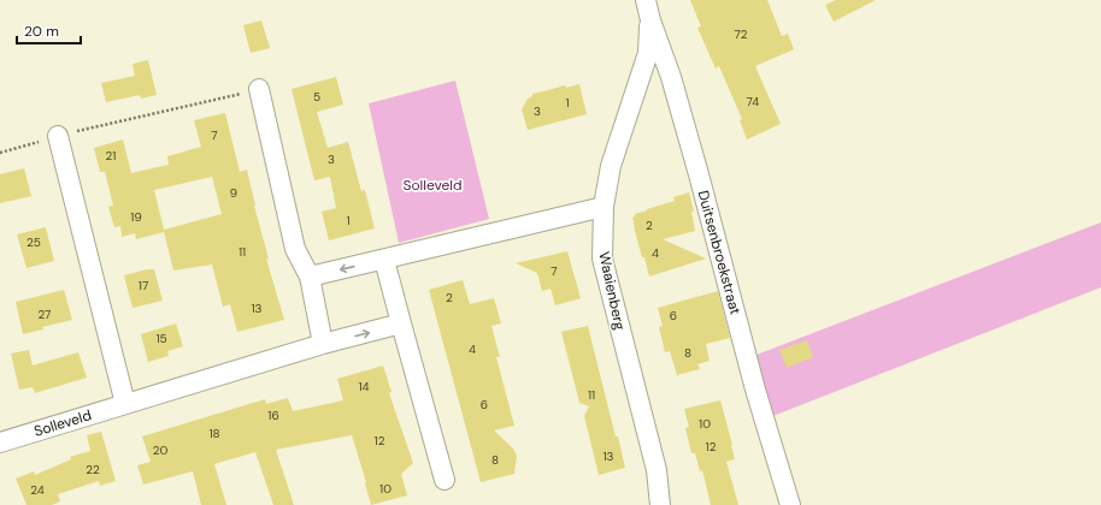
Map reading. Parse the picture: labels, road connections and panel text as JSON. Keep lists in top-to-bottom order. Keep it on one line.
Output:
{"streets":{"street":["Duitsenbroekstraat","Waaienberg","Solleveld"]},"crossings":[["Duitsenbroekstraat","Waaienberg"]],"parks":["Solleveld"],"house_numbers":["72","5","74","1","3","7","21","3","9","19","1","2","25","11","4","7","17","2","13","27","6","15","4","8","14","11","6","16","10","18","12","12","20","13","8","22","10","24"],"scale_bar":"20 m"}
